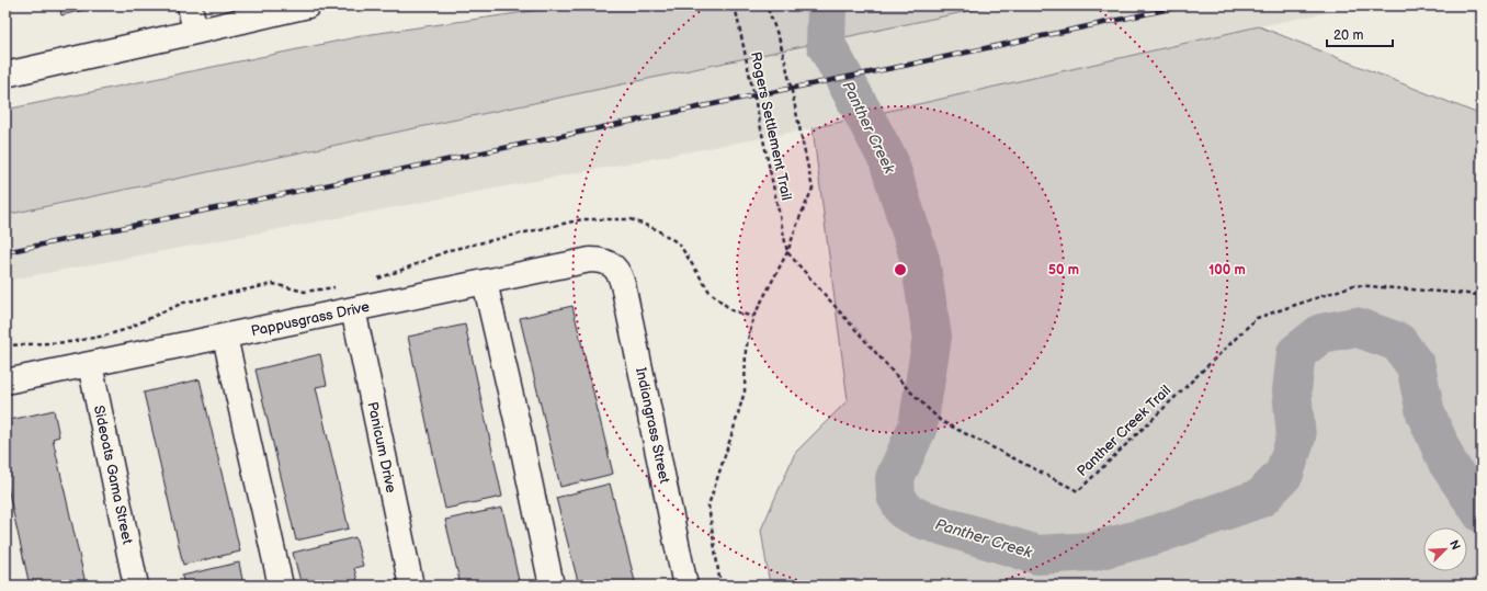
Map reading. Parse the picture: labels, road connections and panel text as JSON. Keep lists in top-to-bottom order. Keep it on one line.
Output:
{"streets":{"street":["Pappusgrass Drive","Indiangrass Street","Panicum Drive","Sideoats Gama Street"],"path":["Rogers Settlement Trail","Panther Creek Trail"]},"crossings":[["Rogers Settlement Trail","Panther Creek Trail"],["Pappusgrass Drive","Indiangrass Street"],["Pappusgrass Drive","Panicum Drive"],["Pappusgrass Drive","Sideoats Gama Street"]],"water":["Panther Creek"],"scale_bar":"20 m","north":"top right","rings":["50 m","100 m"]}
